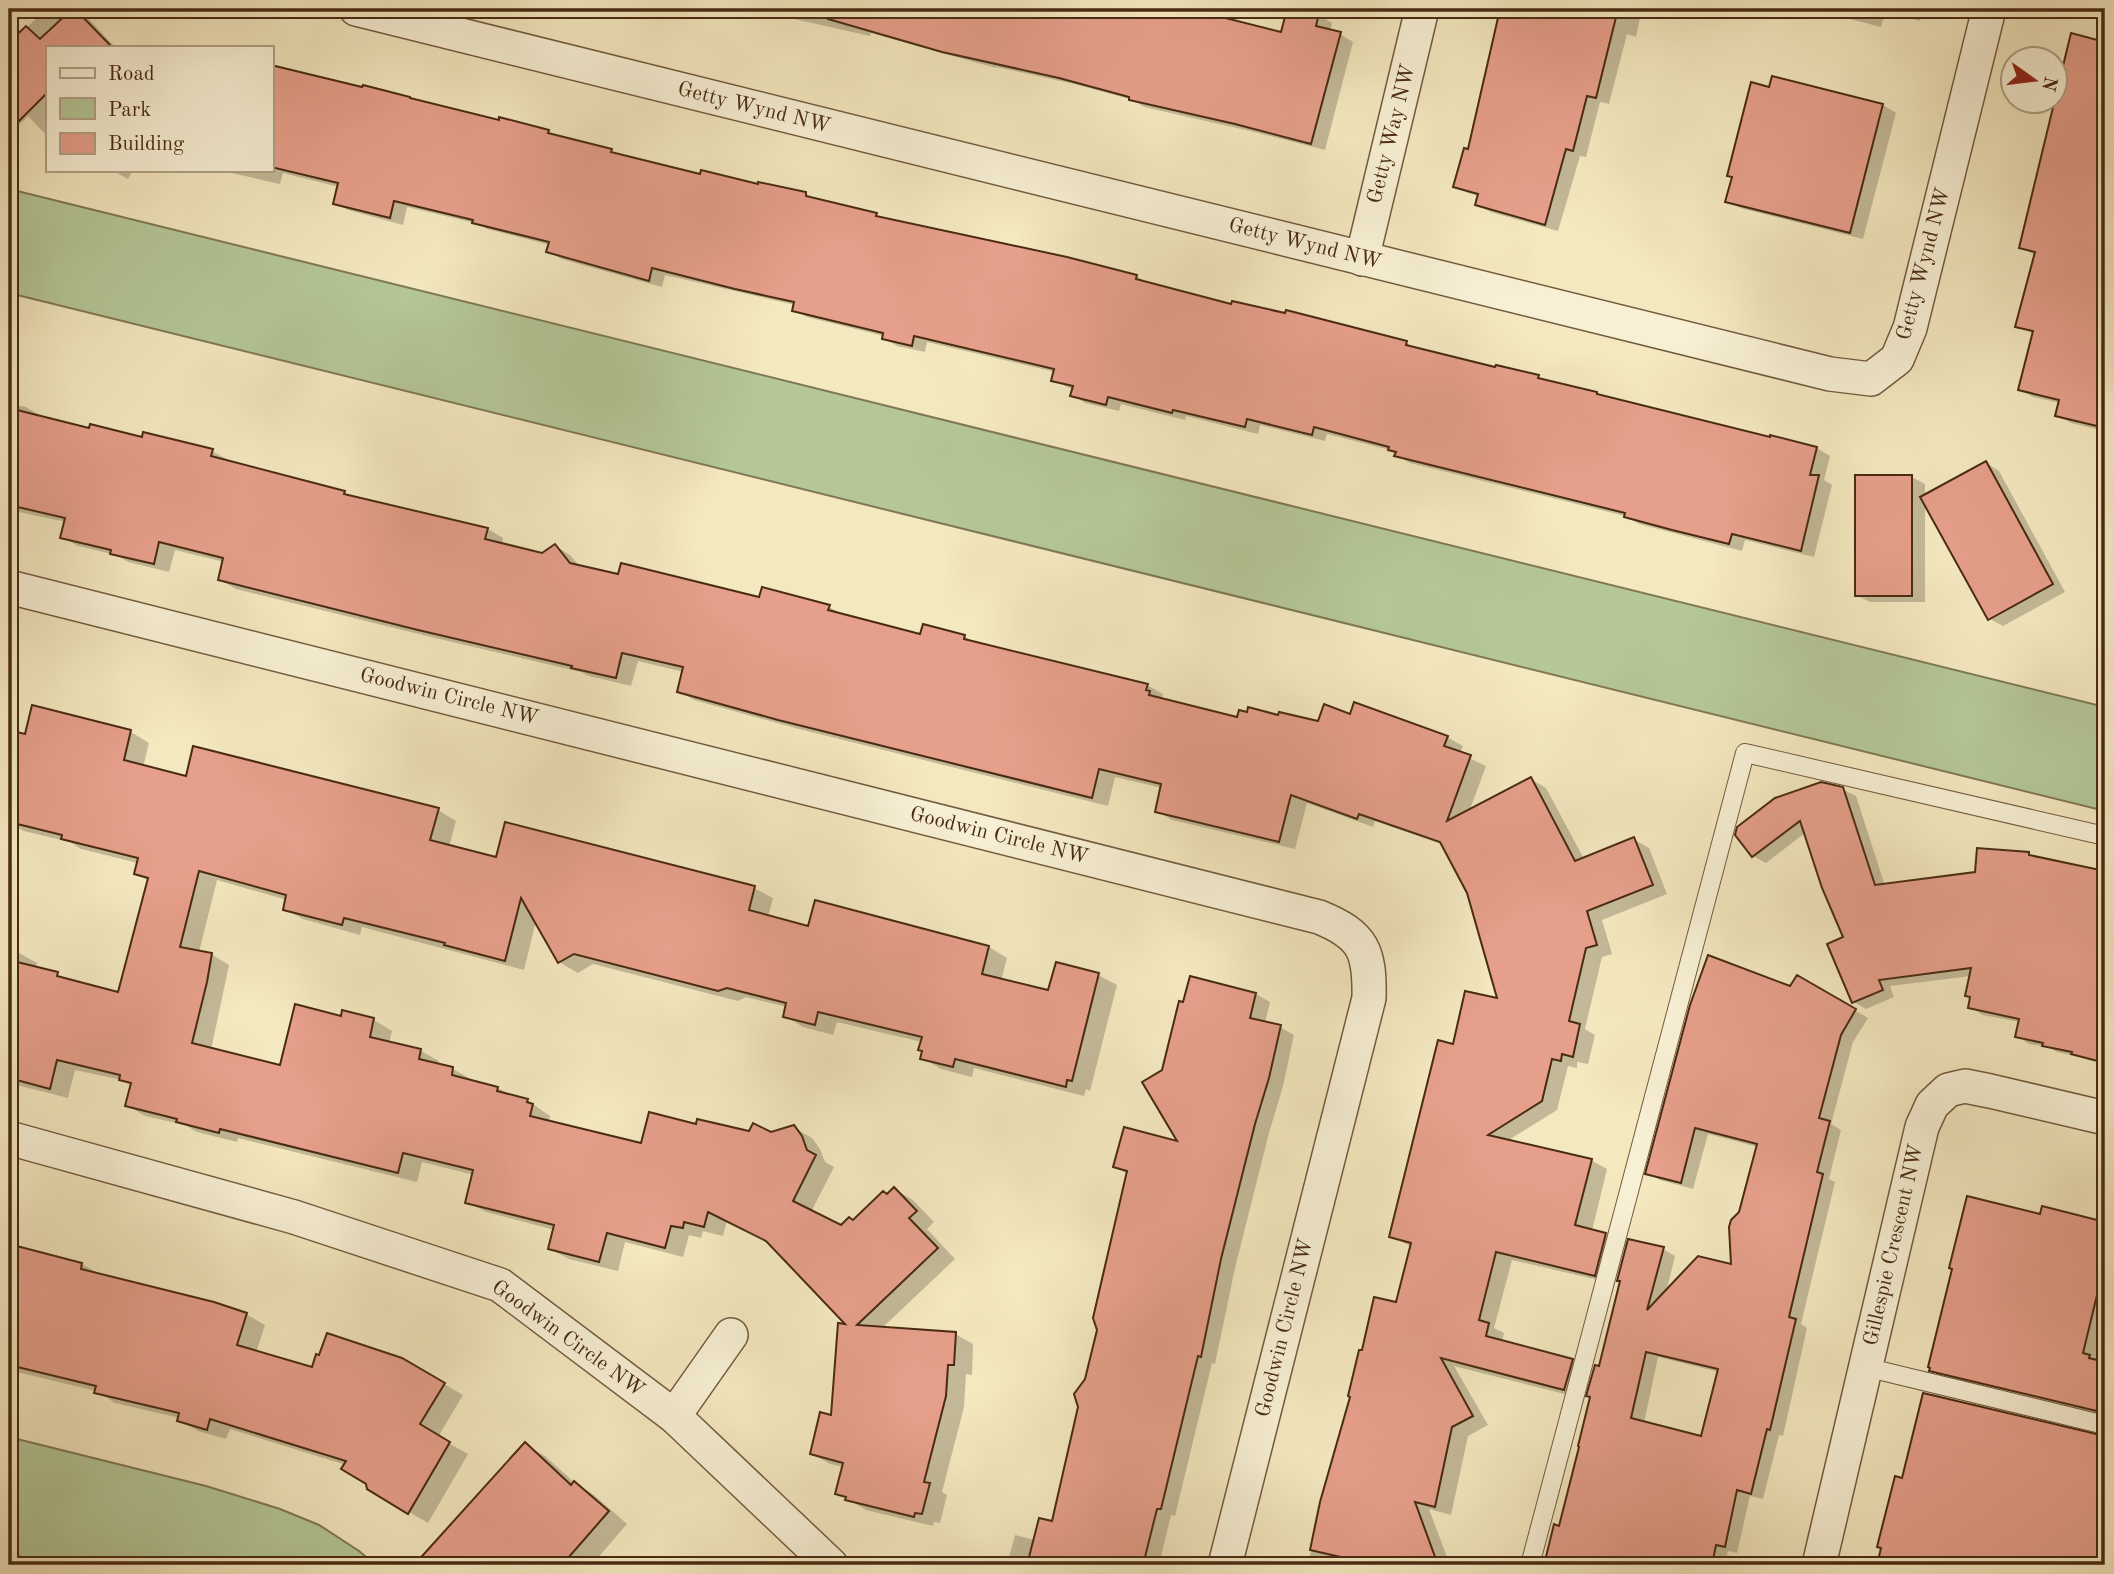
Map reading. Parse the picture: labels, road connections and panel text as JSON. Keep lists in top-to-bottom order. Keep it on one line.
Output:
{"streets":{"street":["Getty Wynd NW","Getty Way NW","Goodwin Circle NW","Gillespie Crescent NW"]},"crossings":[["Getty Wynd NW","Getty Way NW"]],"legend":["Road","Park","Building"],"north":"right"}
